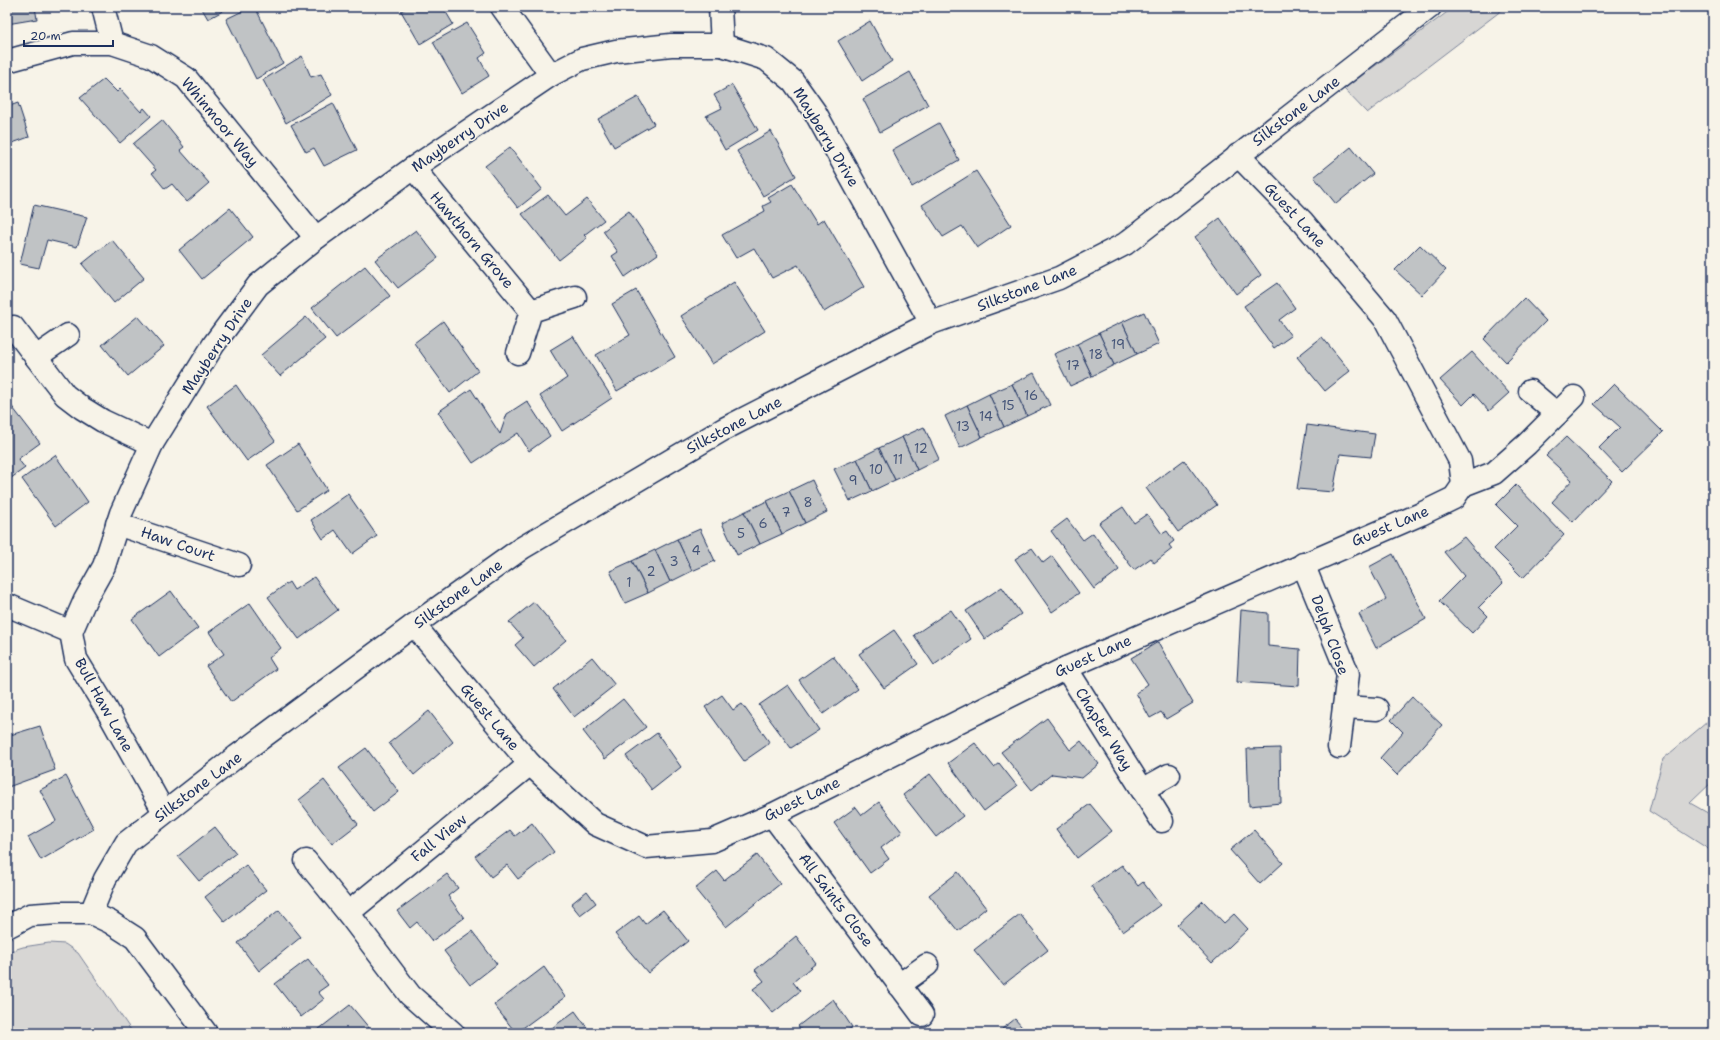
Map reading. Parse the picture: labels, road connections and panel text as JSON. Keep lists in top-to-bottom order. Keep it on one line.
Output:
{"streets":{"street":["Silkstone Lane","Whinmoor Way","Mayberry Drive","Guest Lane","Hawthorn Grove","Haw Court","Delph Close","Bull Haw Lane","Chapter Way","Fall View","All Saints Close"]},"crossings":[["Silkstone Lane","Mayberry Drive"],["Silkstone Lane","Guest Lane"],["Silkstone Lane","Bull Haw Lane"],["Whinmoor Way","Mayberry Drive"],["Mayberry Drive","Hawthorn Grove"],["Mayberry Drive","Haw Court"],["Mayberry Drive","Bull Haw Lane"],["Guest Lane","Delph Close"],["Guest Lane","Chapter Way"],["Guest Lane","Fall View"],["Guest Lane","All Saints Close"]],"house_numbers":["19","18","17","16","15","14","13","12","11","10","9","8","7","6","5","4","3","2","1"],"scale_bar":"20 m"}
